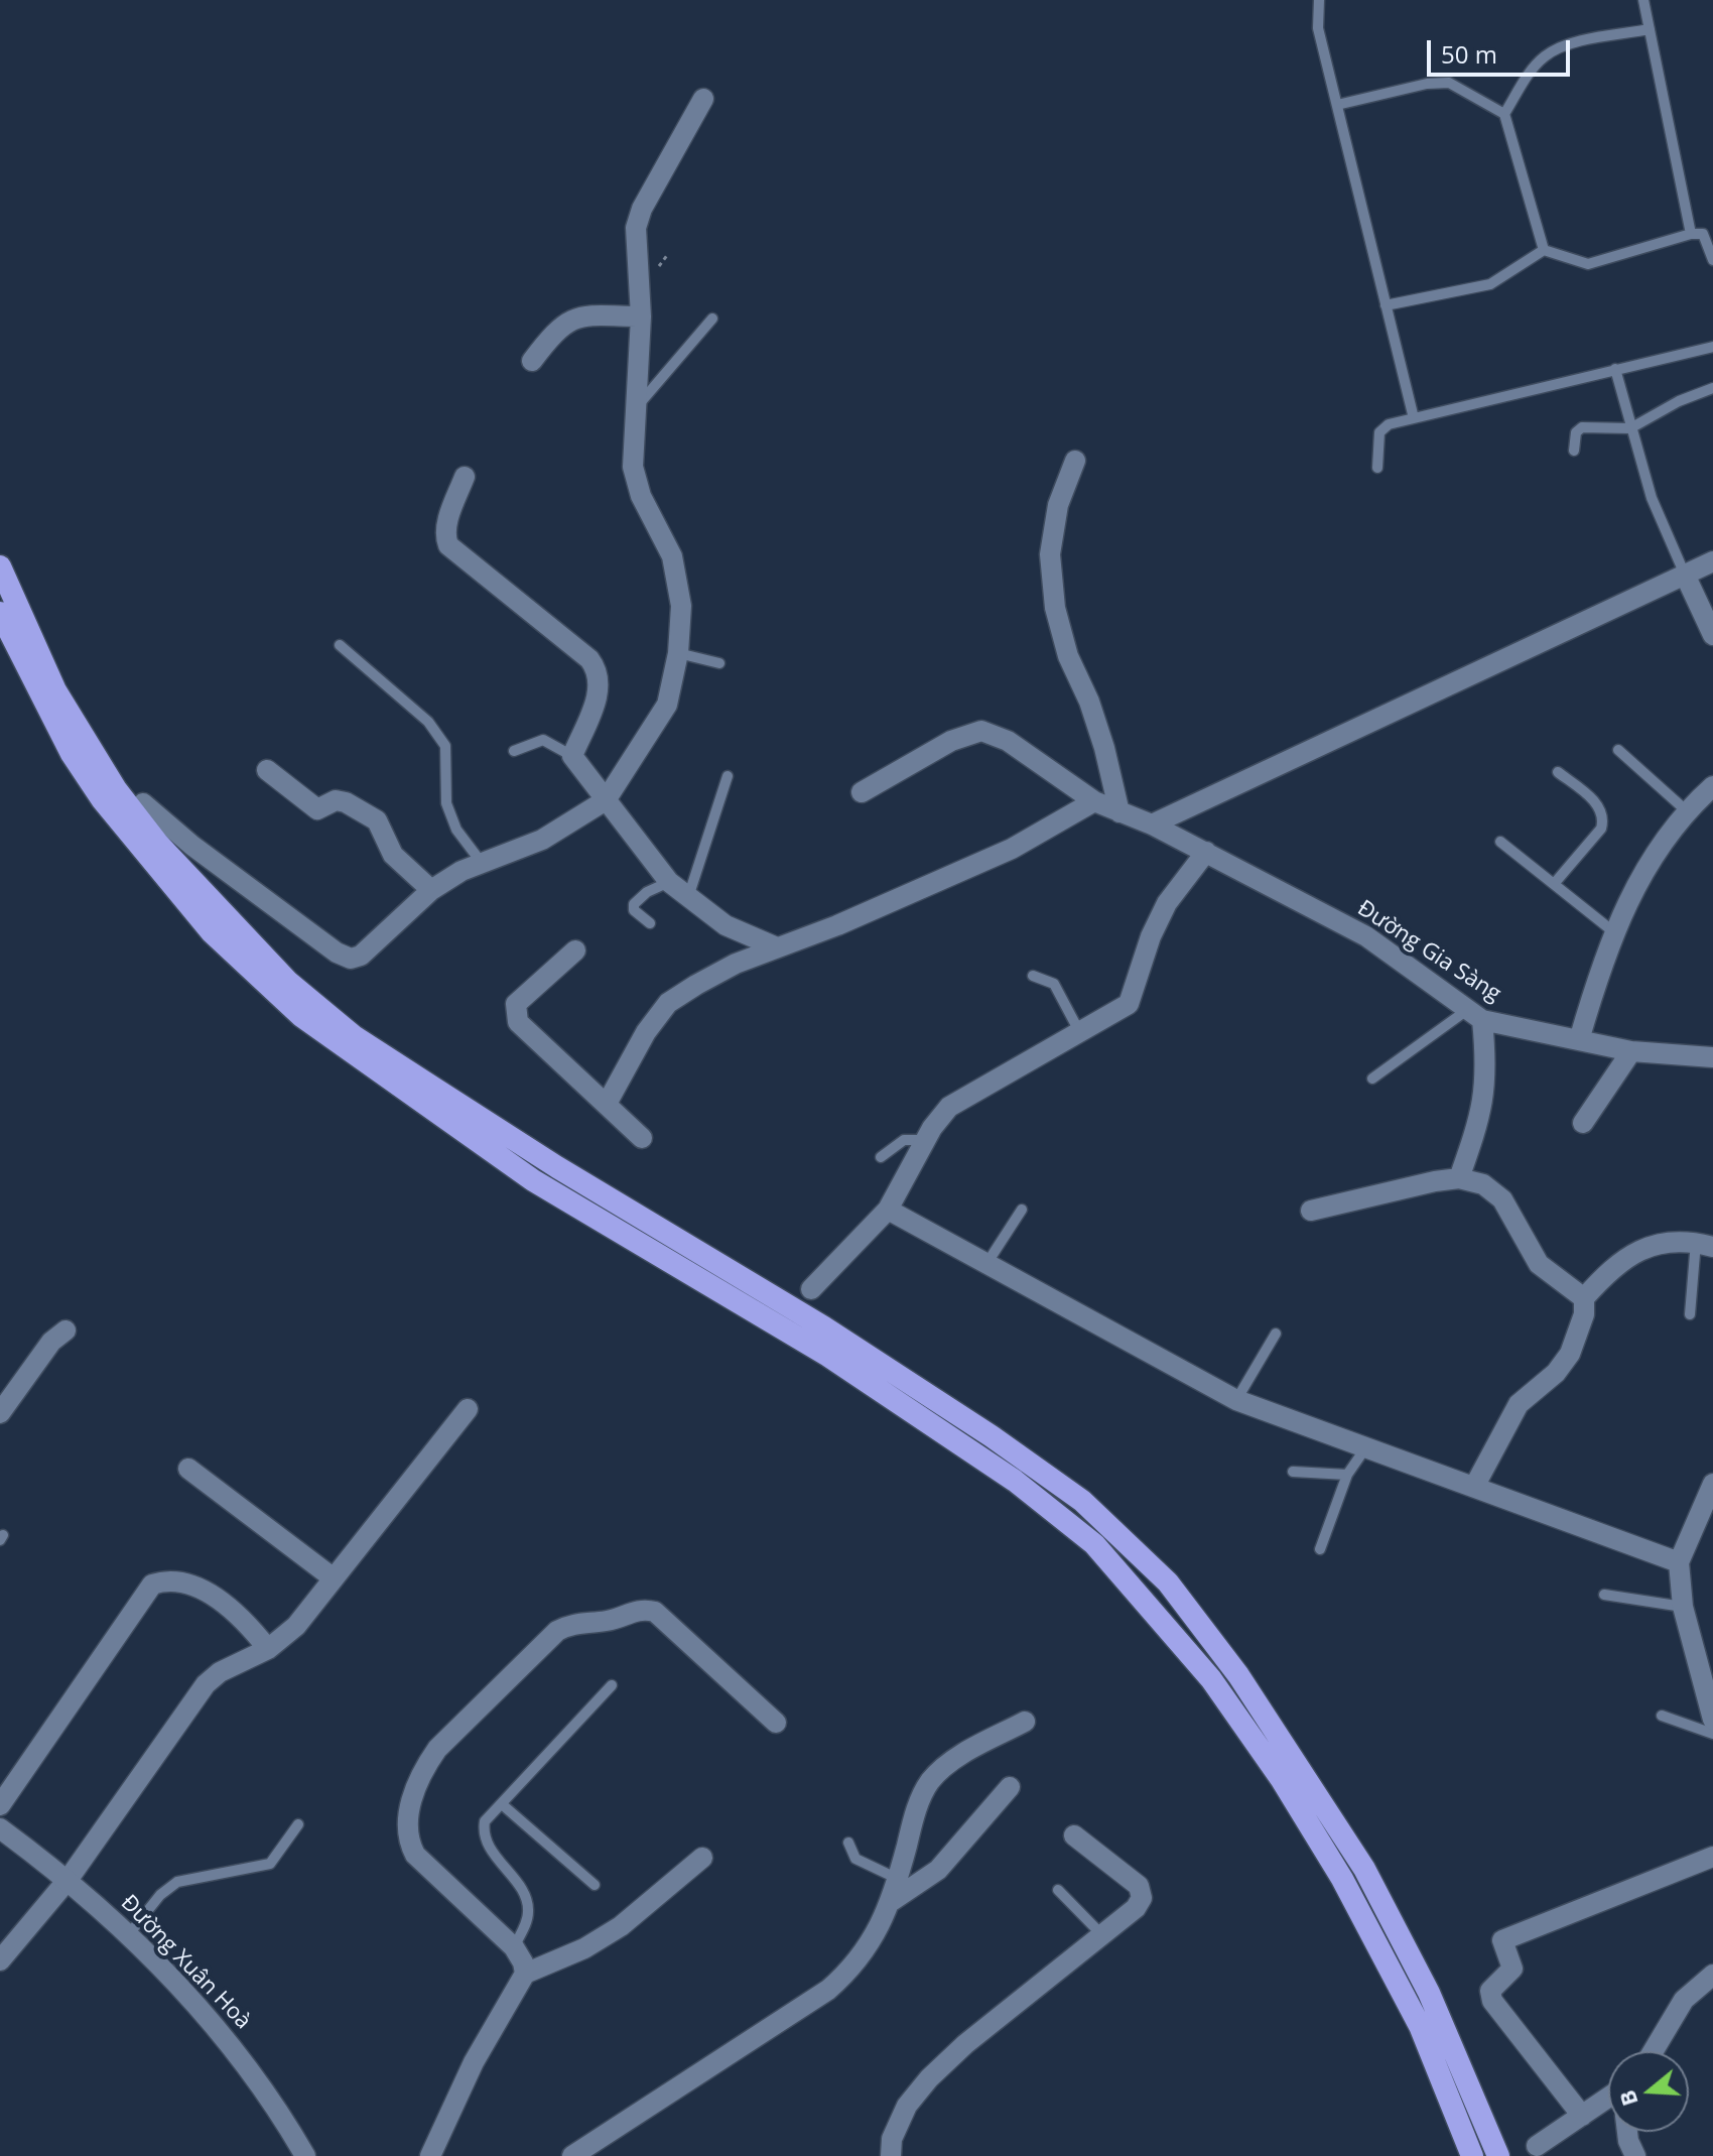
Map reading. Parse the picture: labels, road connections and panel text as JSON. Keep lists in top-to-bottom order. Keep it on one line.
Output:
{"streets":{"street":["Đường Gia Sàng","Đường Xuân Hoà"]},"scale_bar":"50 m","north":"left"}
